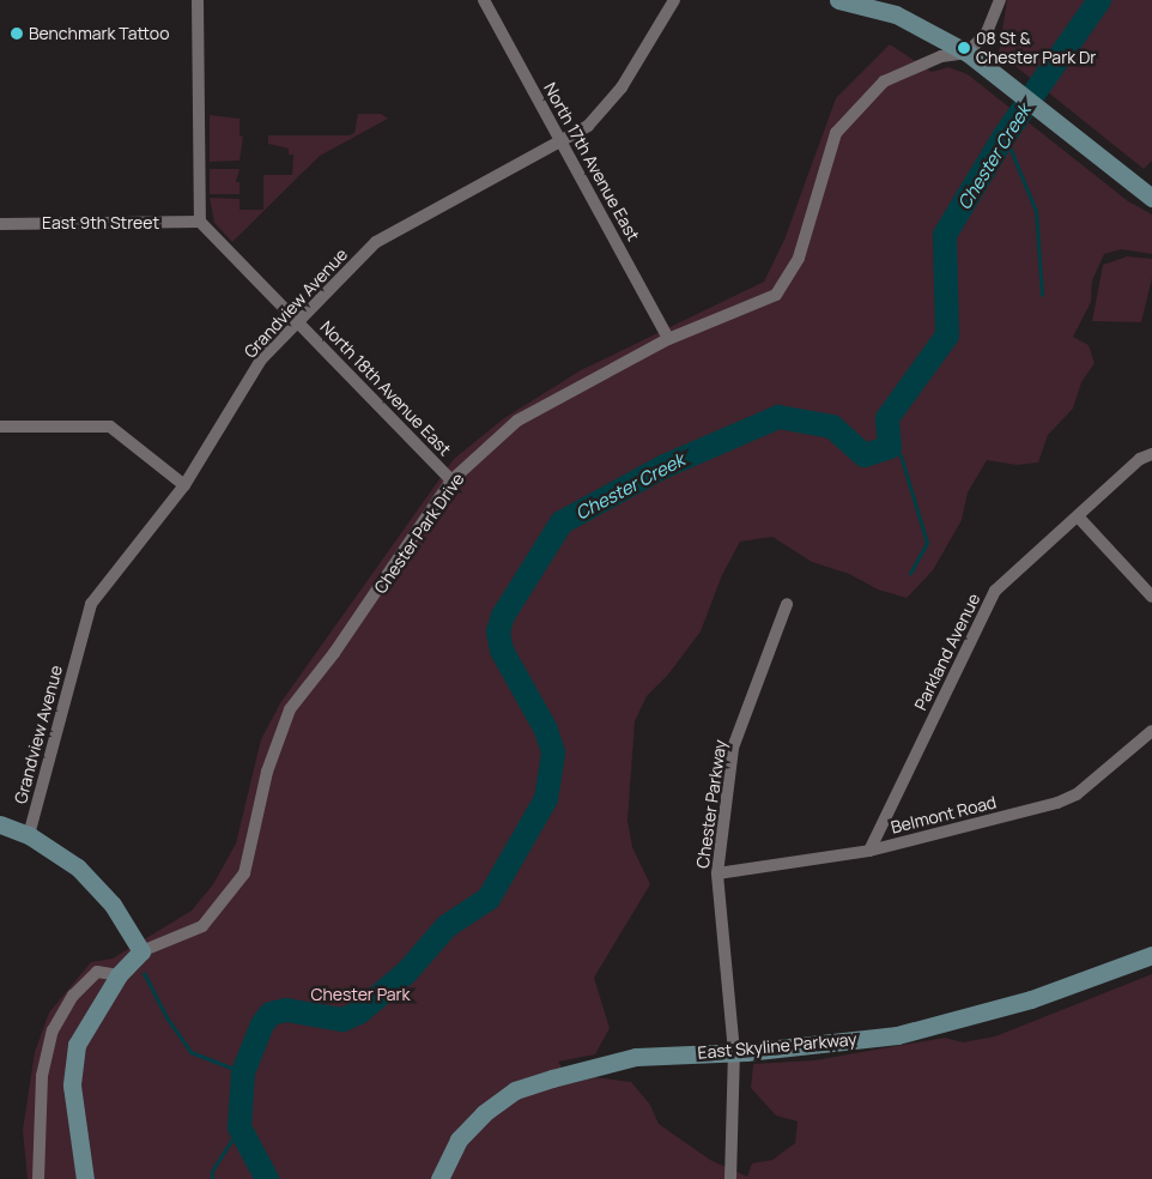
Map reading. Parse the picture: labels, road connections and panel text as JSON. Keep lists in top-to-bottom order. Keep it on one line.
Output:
{"streets":{"street":["North 17th Avenue East","East 9th Street","Grandview Avenue","North 18th Avenue East","Chester Park Drive","Parkland Avenue","Chester Parkway","Belmont Road","East Skyline Parkway"]},"crossings":[["North 17th Avenue East","Grandview Avenue"],["North 17th Avenue East","Chester Park Drive"],["East 9th Street","North 18th Avenue East"],["Grandview Avenue","North 18th Avenue East"],["North 18th Avenue East","Chester Park Drive"],["Parkland Avenue","Belmont Road"],["Chester Parkway","Belmont Road"],["Chester Parkway","East Skyline Parkway"]],"water":["Chester Creek"],"parks":["Chester Park"],"places":["Benchmark Tattoo","08 St & Chester Park Dr"]}
